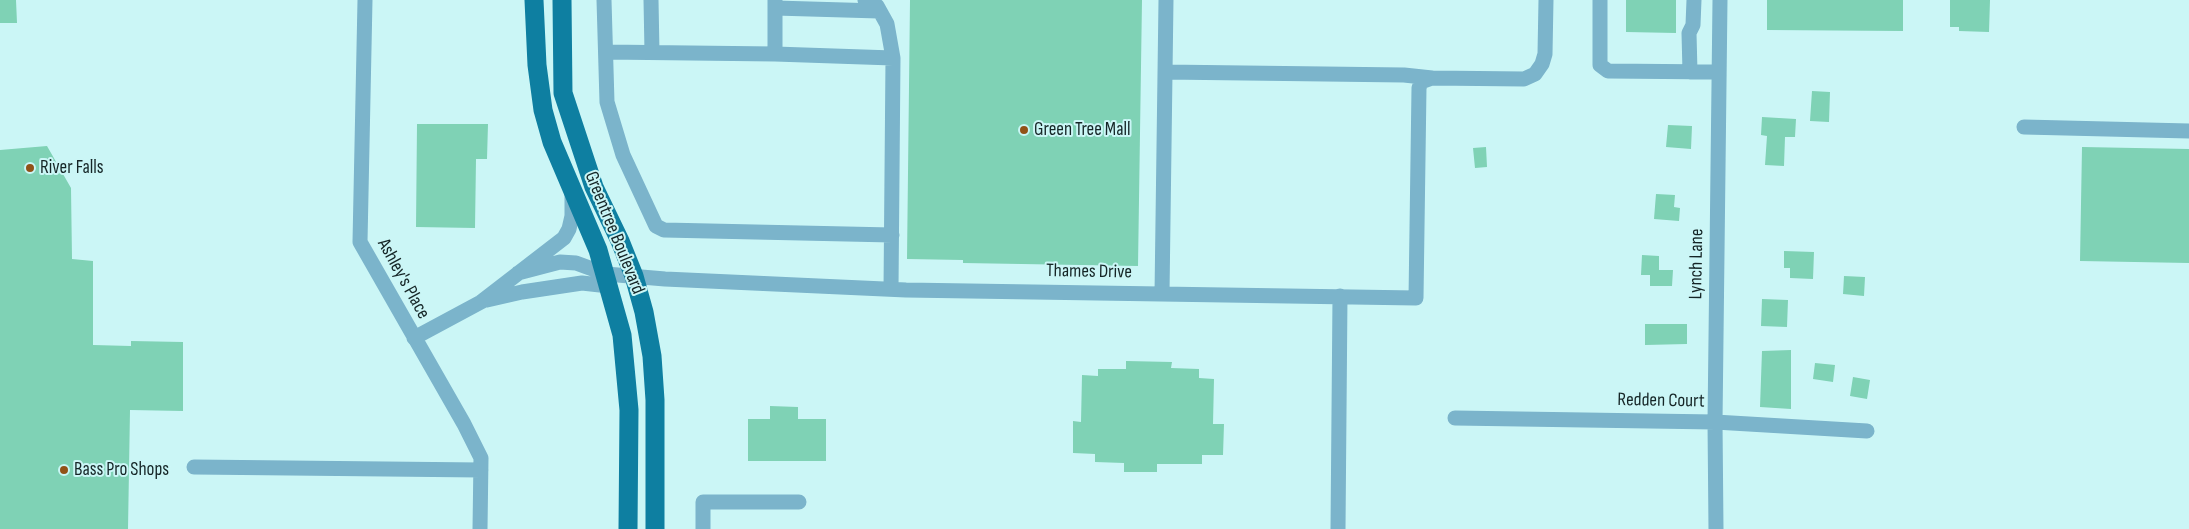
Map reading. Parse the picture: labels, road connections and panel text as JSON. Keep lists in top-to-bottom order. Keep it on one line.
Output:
{"streets":{"main road":["Greentree Boulevard"],"street":["Lynch Lane","Thames Drive","Ashley's Place","Redden Court"]},"crossings":[["Greentree Boulevard","Thames Drive"],["Lynch Lane","Redden Court"]],"places":["Green Tree Mall","River Falls","Bass Pro Shops"]}
